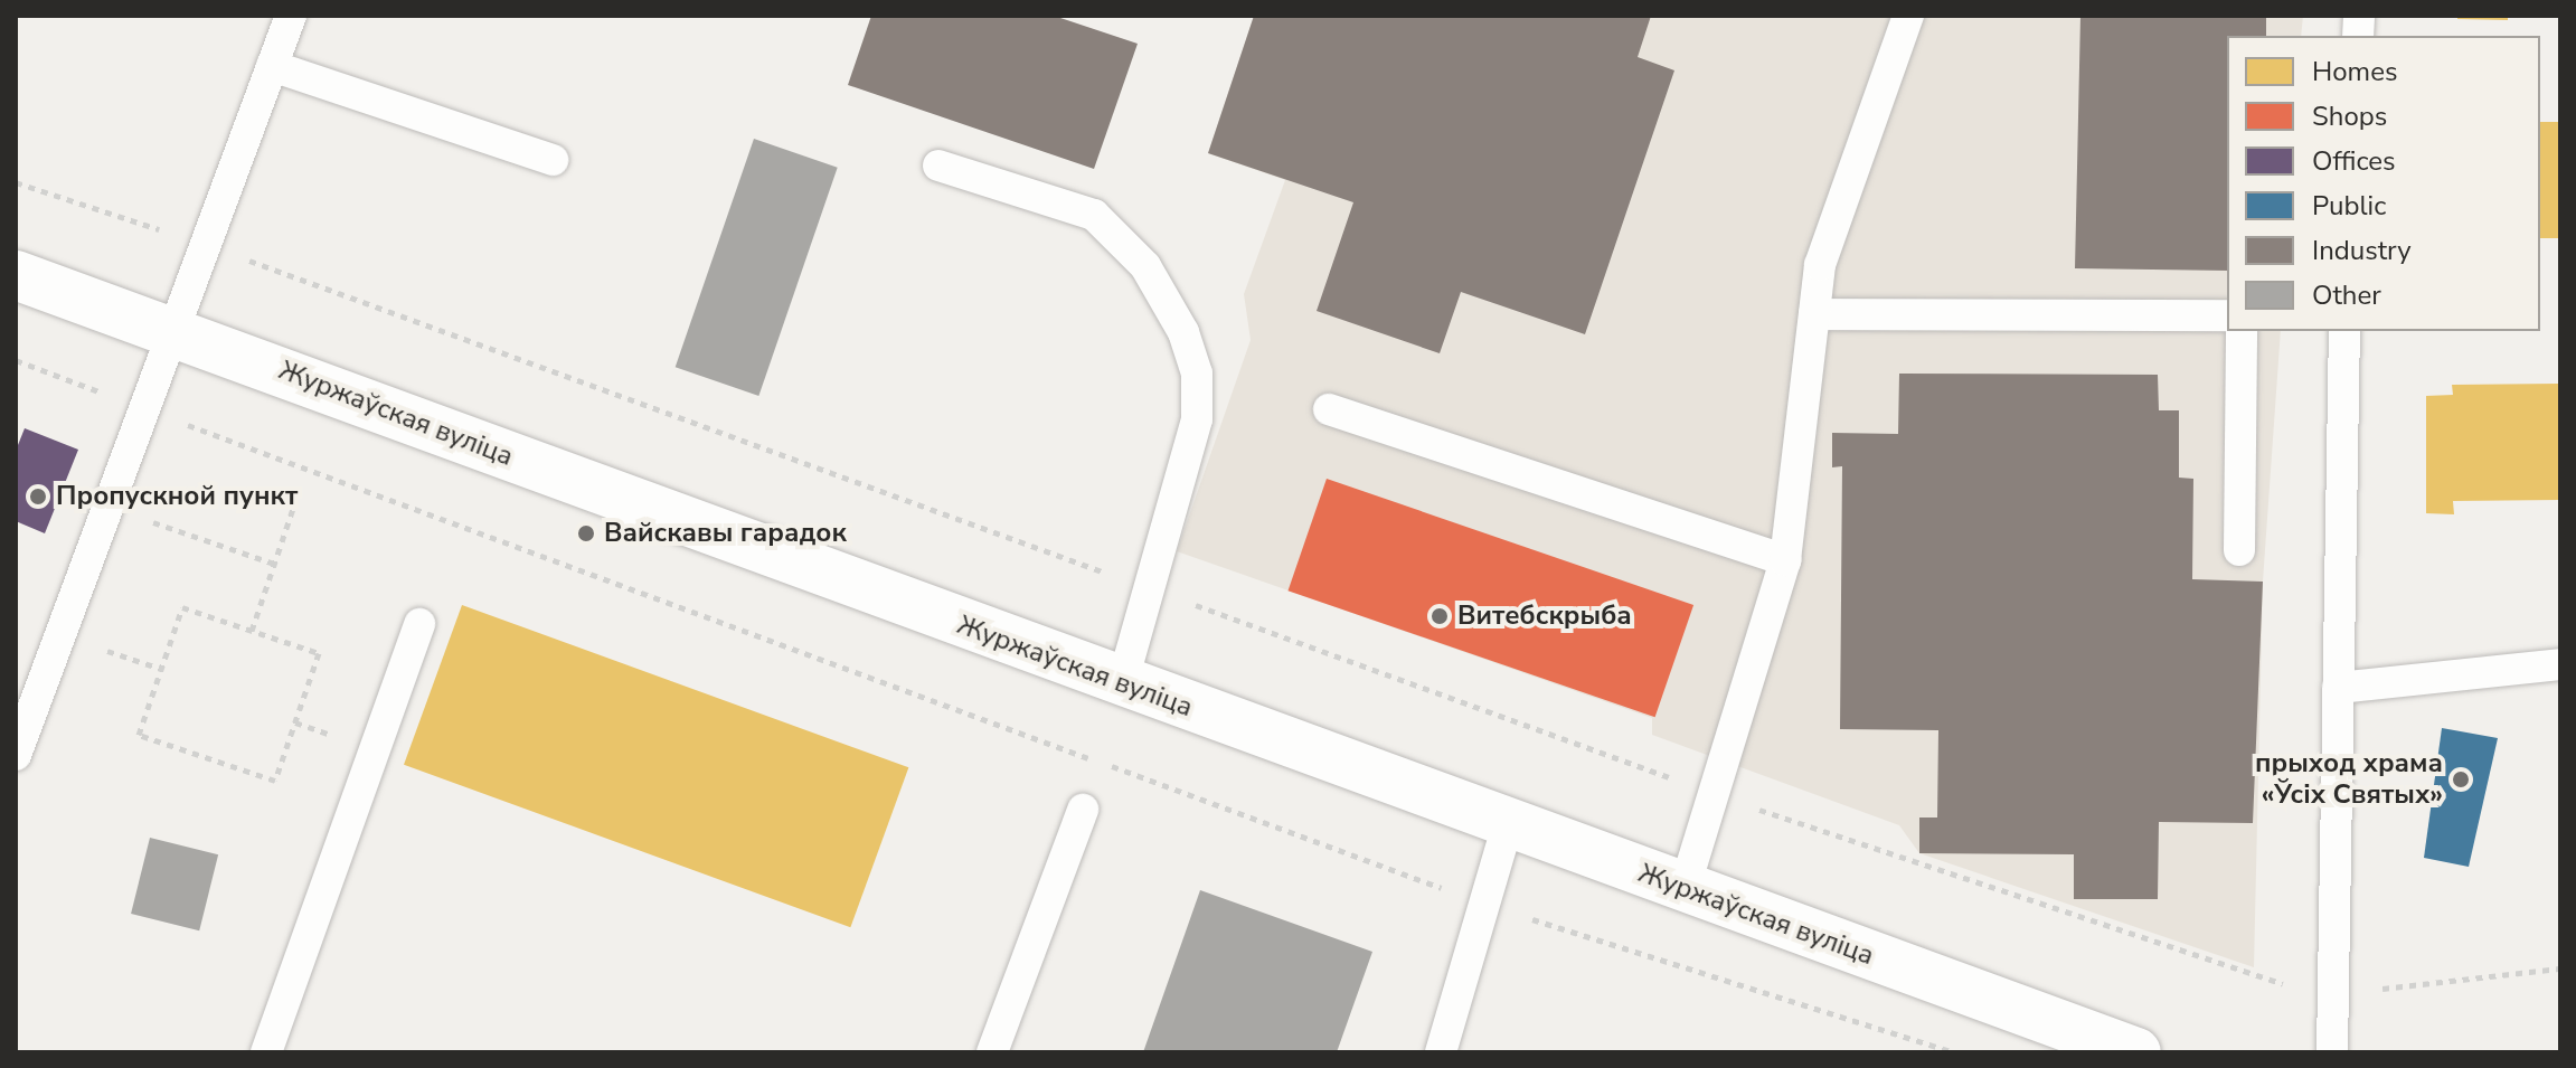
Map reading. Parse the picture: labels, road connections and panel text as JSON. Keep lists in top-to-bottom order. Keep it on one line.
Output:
{"streets":{"street":["Журжаўская вуліца"]},"places":["Пропускной пункт","Вайскавы гарадок","Витебскрыба","прыход храма «Ўсіх Святых»"],"legend":["Homes","Shops","Offices","Public","Industry","Other"]}
